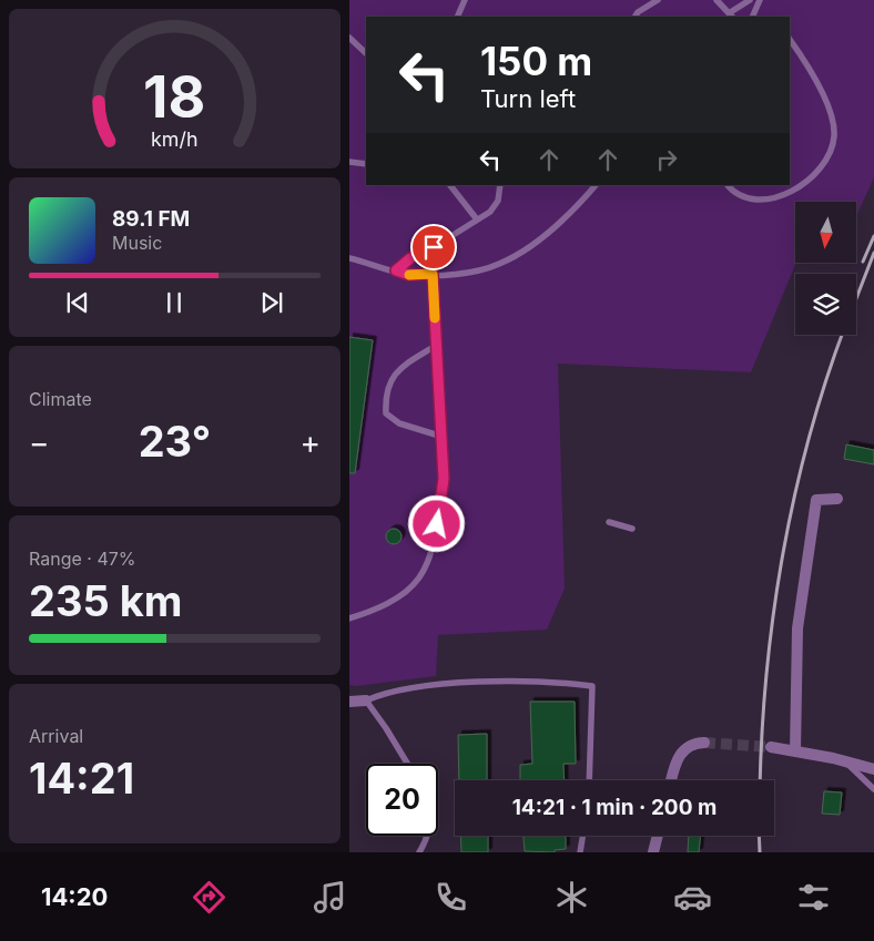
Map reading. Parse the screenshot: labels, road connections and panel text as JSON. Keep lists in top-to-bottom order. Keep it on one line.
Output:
{"north":"bottom","page":{"turn":["150 m","Turn left"],"song":["89.1 FM","Music"],"tile":["Climate",["Range · 47%","235 km"],["Arrival","14:21"]],"heat":["−","23°","+"],"limit":"20","trip":"14:21 · 1 min · 200 m","tabs":"14:20","gauge":["18","km/h"]}}
